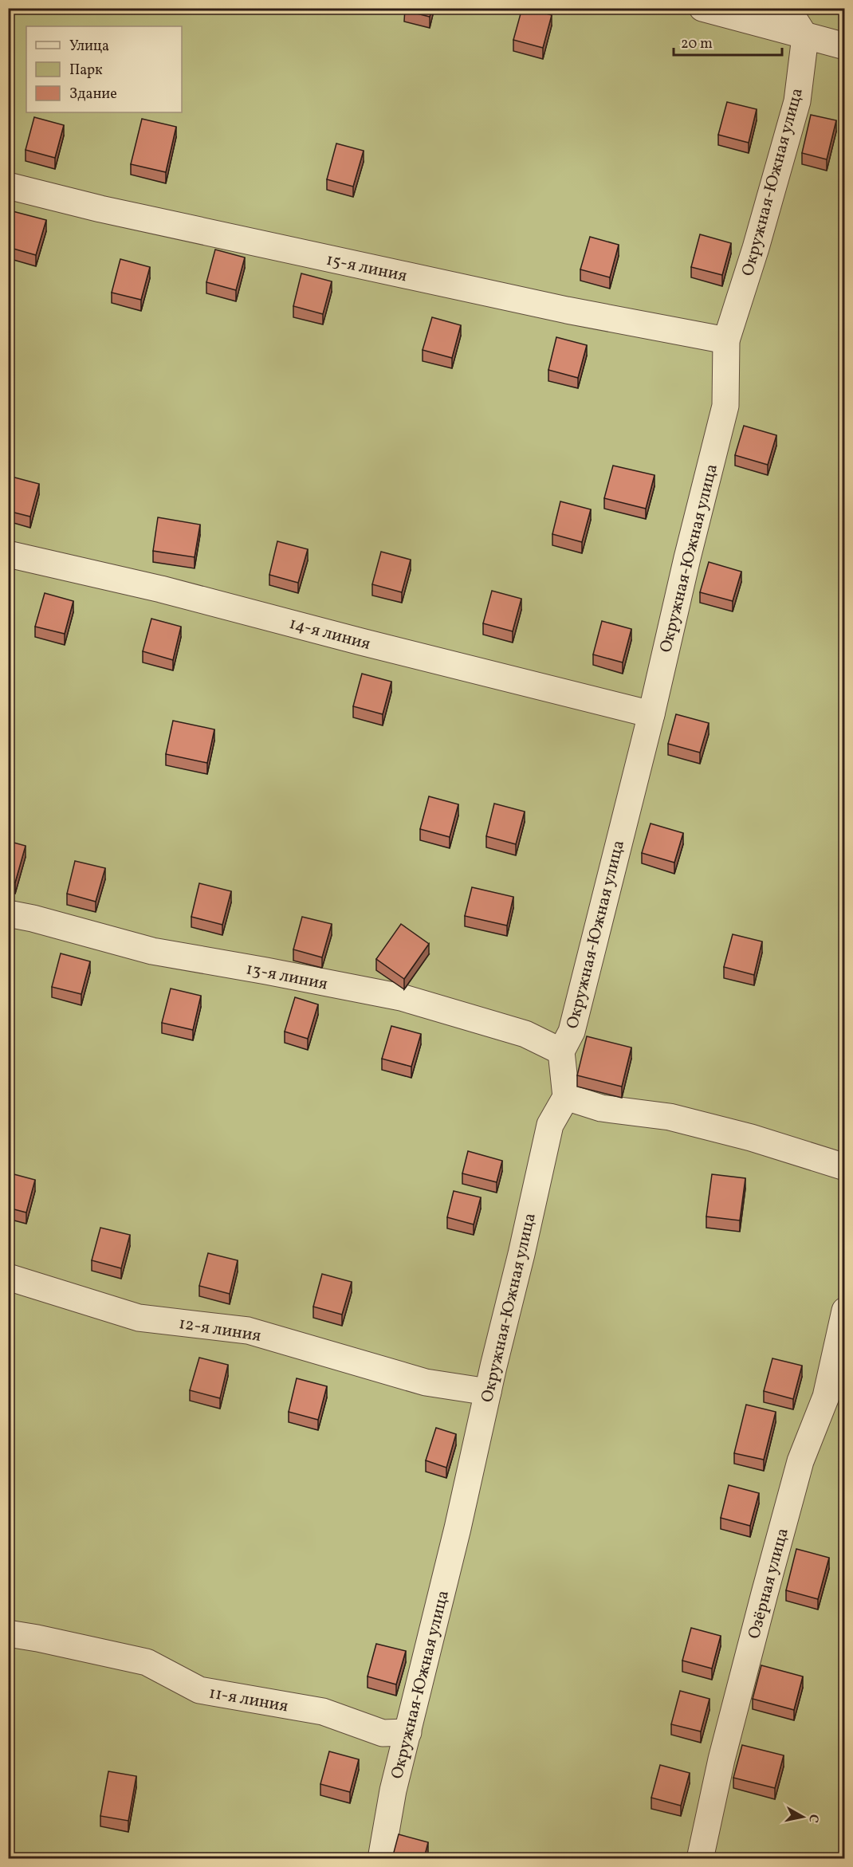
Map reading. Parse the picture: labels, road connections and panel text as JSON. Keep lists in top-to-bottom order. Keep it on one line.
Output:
{"streets":{"street":["Окружная-Южная улица","15-я линия","14-я линия","13-я линия","12-я линия","Озёрная улица","11-я линия"]},"crossings":[["Окружная-Южная улица","15-я линия"],["Окружная-Южная улица","14-я линия"],["Окружная-Южная улица","13-я линия"],["Окружная-Южная улица","12-я линия"],["Окружная-Южная улица","11-я линия"]],"legend":["Улица","Парк","Здание"],"scale_bar":"20 m","north":"right"}
